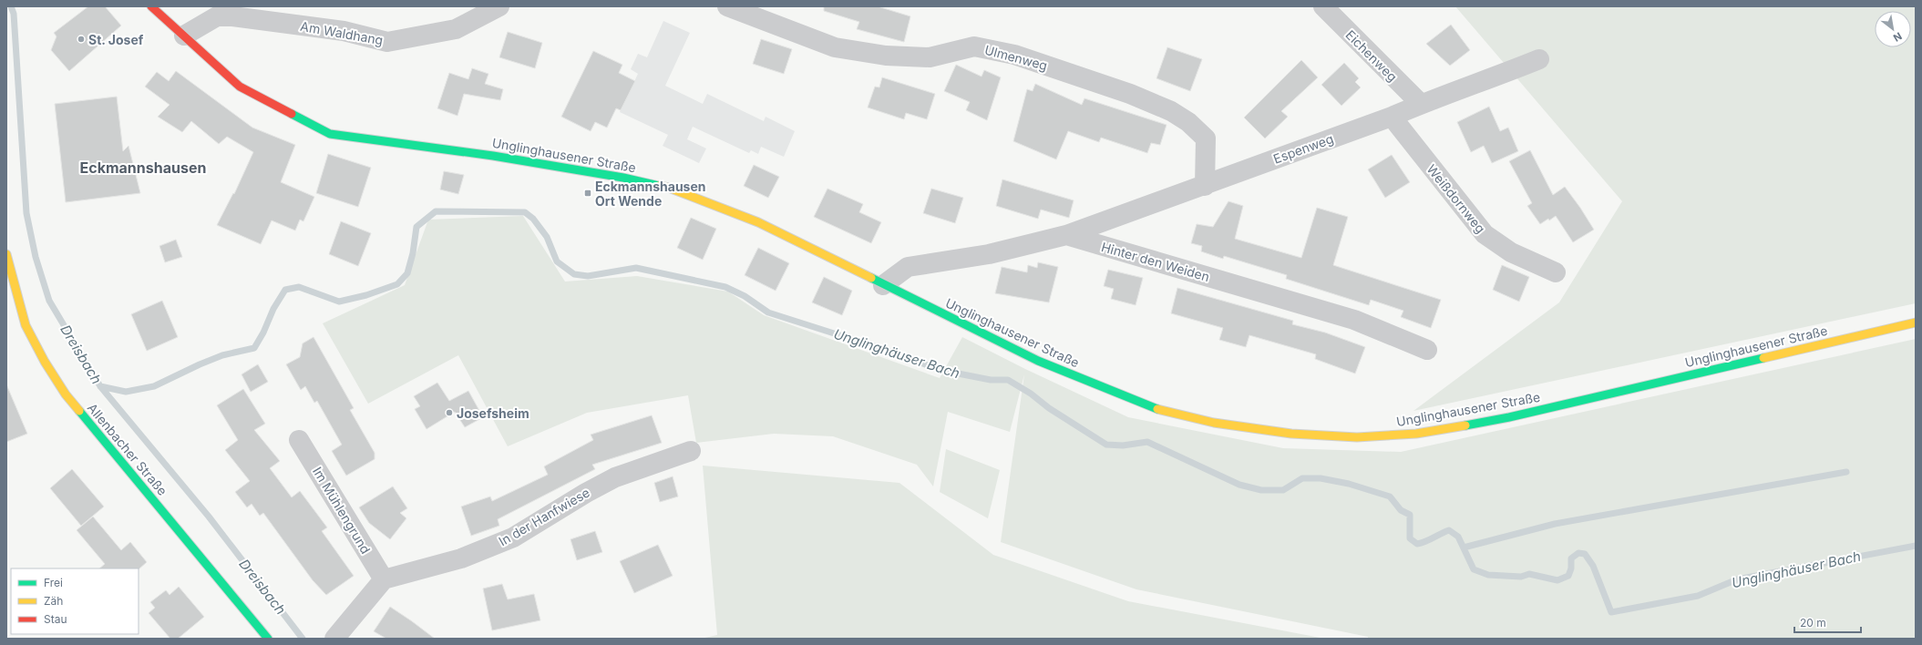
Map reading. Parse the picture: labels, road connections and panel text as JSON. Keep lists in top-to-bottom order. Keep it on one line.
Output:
{"streets":{"main road":["Unglinghausener Straße","Allenbacher Straße"],"street":["Am Waldhang","Eichenweg","Ulmenweg","Espenweg","Weißdornweg","Hinter den Weiden","Im Mühlengrund","In der Hanfwiese"]},"crossings":[["Am Waldhang","Unglinghausener Straße"],["Eichenweg","Espenweg"],["Ulmenweg","Espenweg"],["Espenweg","Weißdornweg"],["Espenweg","Hinter den Weiden"],["Im Mühlengrund","In der Hanfwiese"]],"districts":["Eckmannshausen"],"water":["Unglinghäuser Bach","Dreisbach"],"places":{"other":["St. Josef","Josefsheim"],"transit":["Eckmannshausen Ort Wende"]},"legend":["Frei","Zäh","Stau"],"scale_bar":"20 m","north":"bottom right"}
